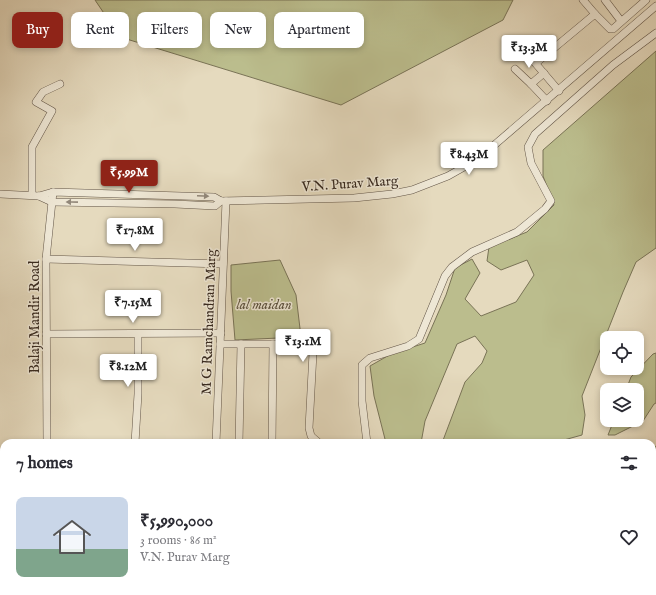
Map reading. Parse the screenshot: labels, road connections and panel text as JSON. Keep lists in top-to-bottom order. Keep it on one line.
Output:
{"streets":{"street":["V.N. Purav Marg","Balaji Mandir Road","M G Ramchandran Marg"]},"crossings":[["V.N. Purav Marg","Balaji Mandir Road"],["V.N. Purav Marg","M G Ramchandran Marg"]],"parks":["lal maidan"],"page":{"chip":["Buy","Rent","Filters","New","Apartment"],"price":["₹13.3M","₹8.43M","₹5.99M","₹17.8M","₹7.15M","₹13.1M","₹8.12M"],"heading":"7 homes","list":[{"name":"₹5,990,000","note":"3 rooms · 86 m² · V.N. Purav Marg"}]}}
